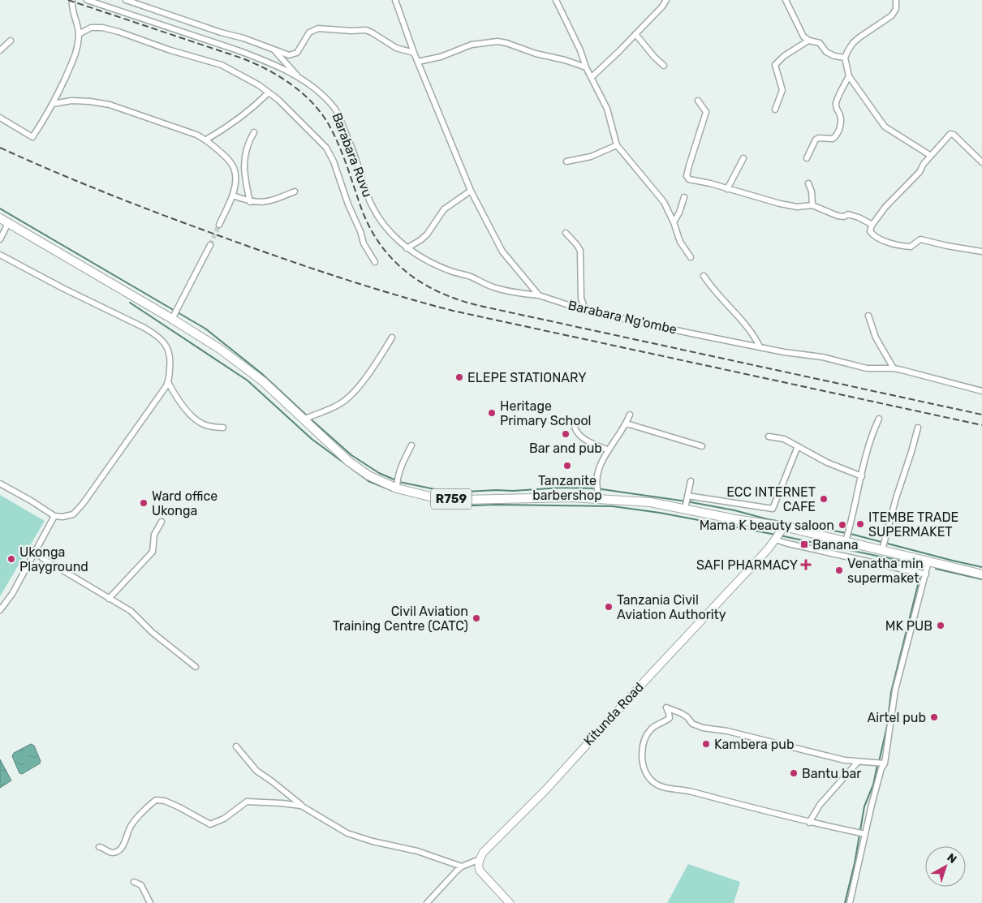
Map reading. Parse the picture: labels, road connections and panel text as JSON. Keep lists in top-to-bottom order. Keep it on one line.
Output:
{"streets":{"main road":["R759"],"street":["Barabara Ruvu","Barabara Ng'ombe","Kitunda Road"]},"crossings":[["Barabara Ruvu","Barabara Ng'ombe"],["R759","Kitunda Road"]],"places":{"other":["ELEPE STATIONARY","Heritage Primary School","Bar and pub","Tanzanite barbershop","ECC INTERNET CAFE","Ward office Ukonga","ITEMBE TRADE SUPERMAKET","Mama K beauty saloon","Ukonga Playground","Venatha min supermaket","Tanzania Civil Aviation Authority","Civil Aviation Training Centre (CATC)","MK PUB","Airtel pub","Kambera pub","Bantu bar"],"transit":["Banana"],"health":["SAFI PHARMACY"]},"north":"top right"}
